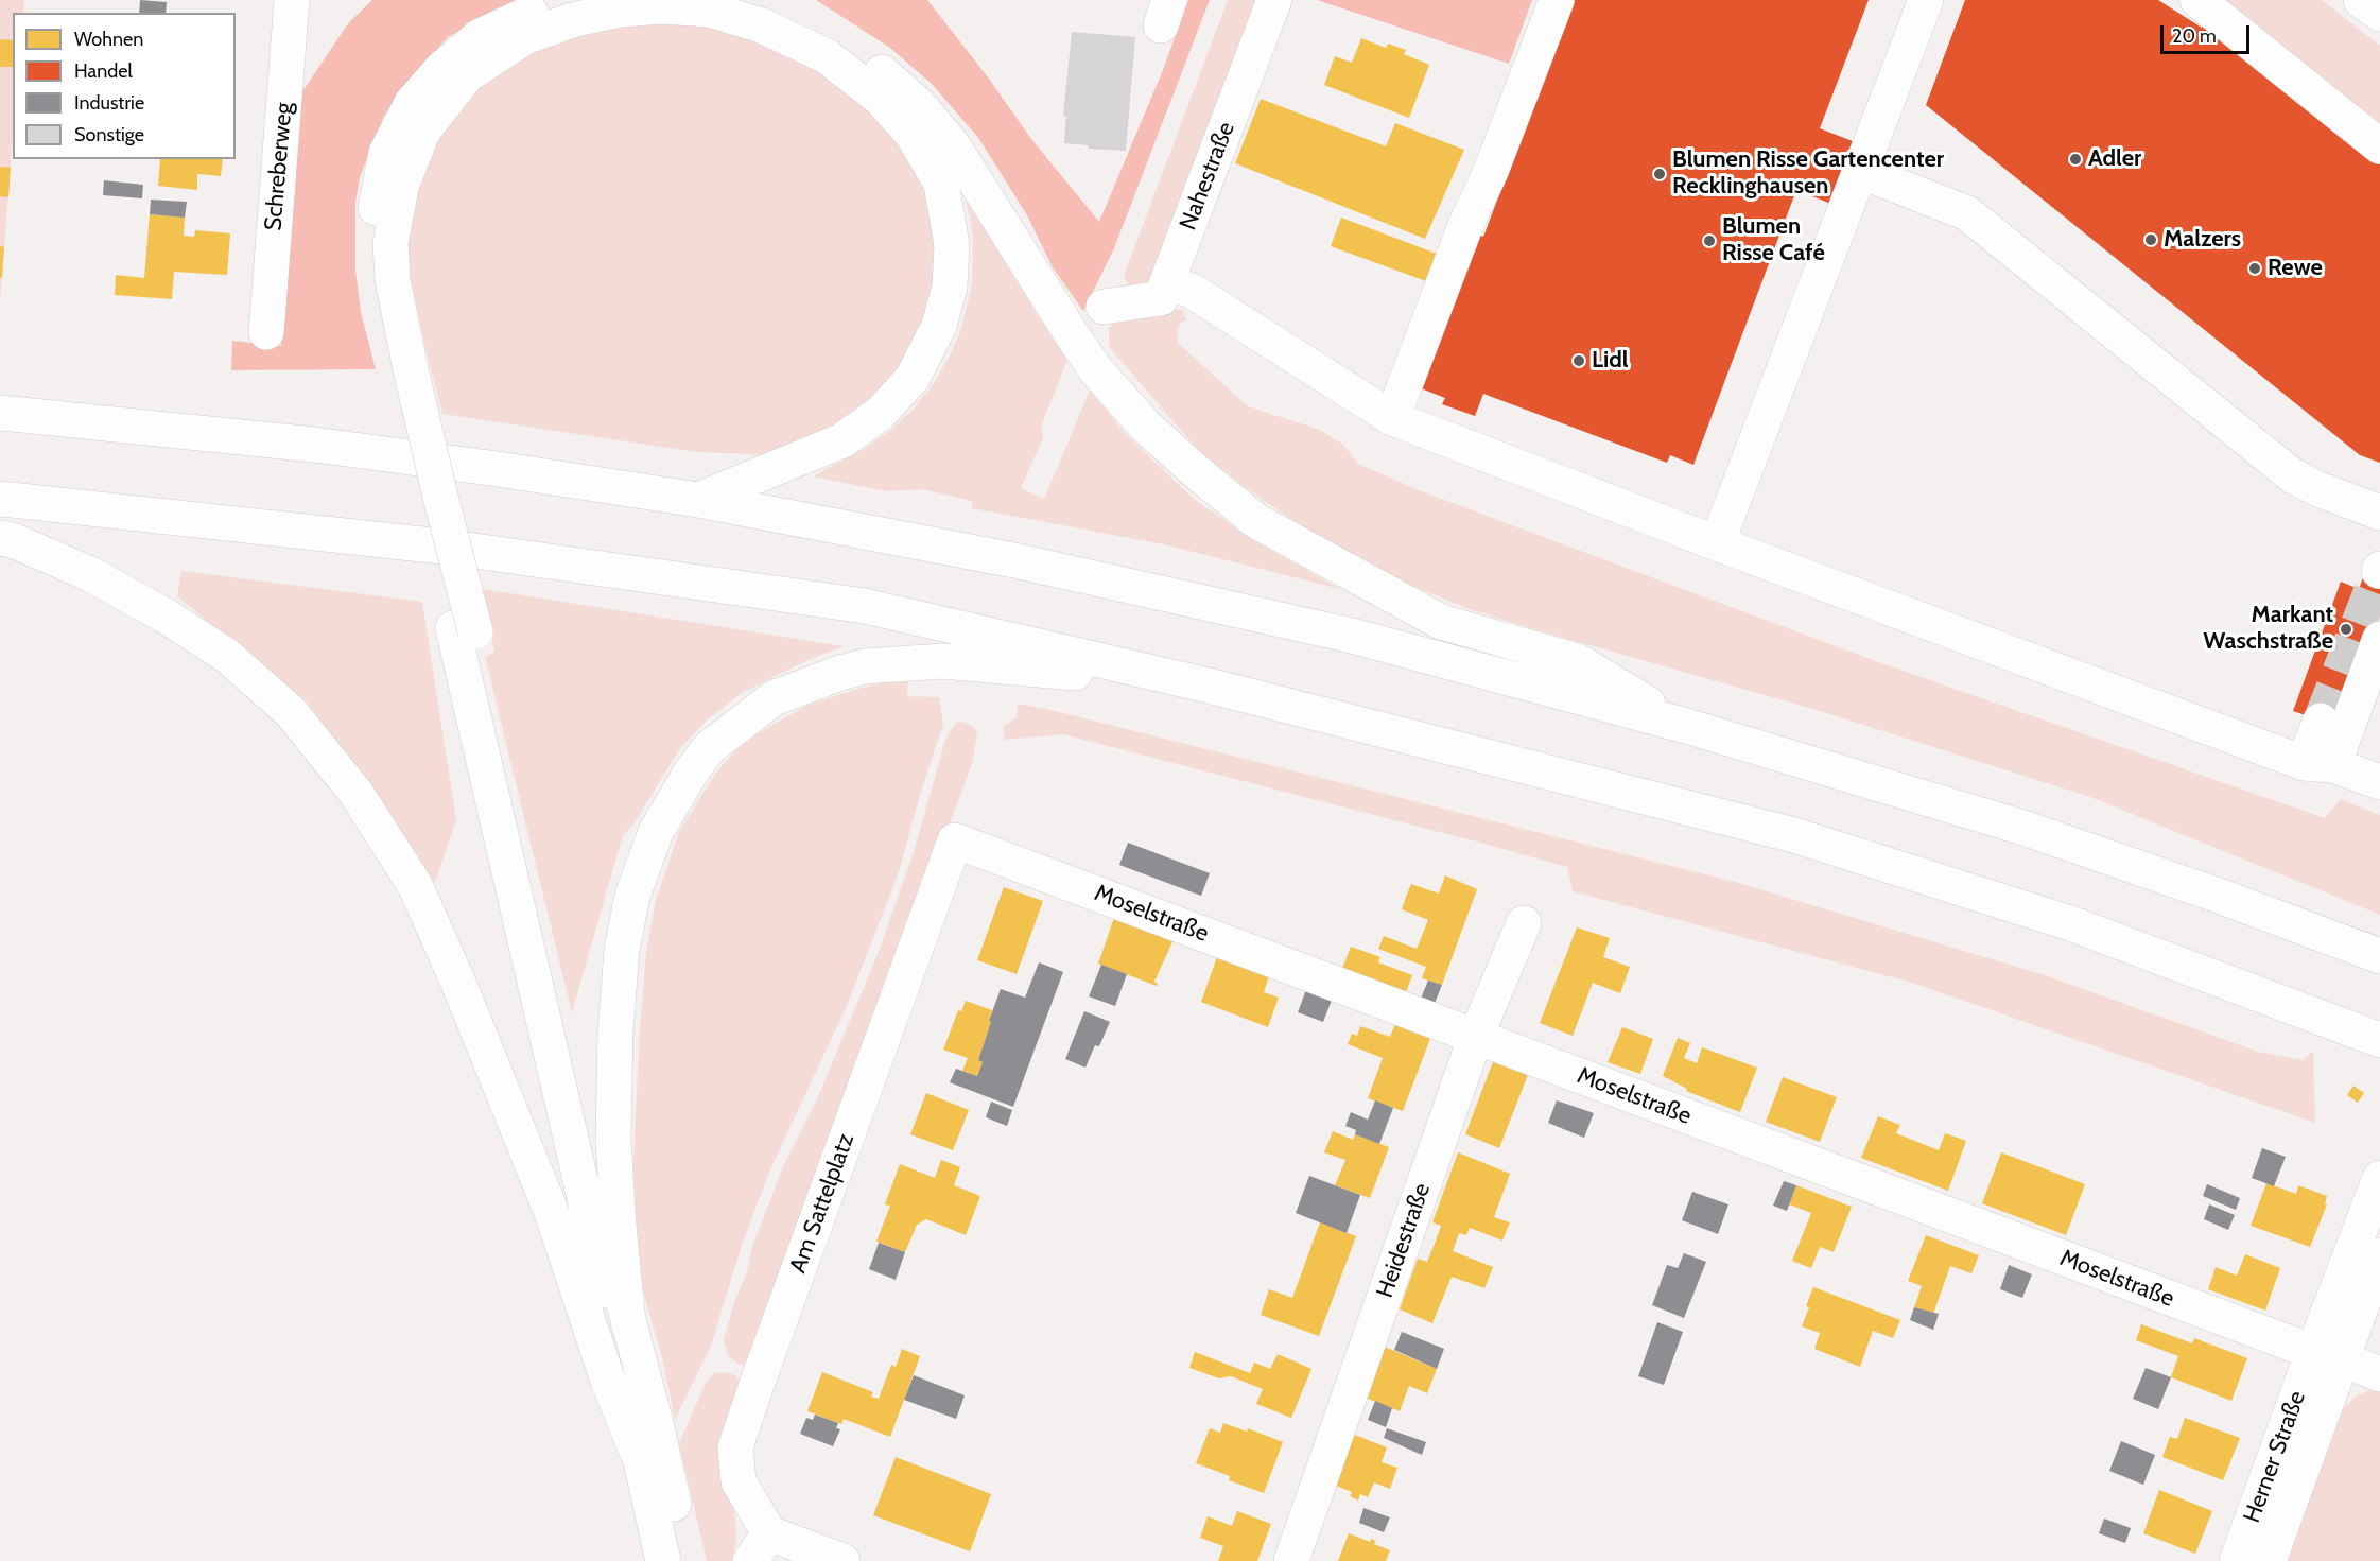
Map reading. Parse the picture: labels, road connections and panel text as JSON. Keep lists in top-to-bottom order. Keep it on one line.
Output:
{"streets":{"main road":["Schreberweg","Nahestraße","Moselstraße","Am Sattelplatz","Heidestraße","Herner Straße"]},"crossings":[["Moselstraße","Am Sattelplatz"],["Moselstraße","Heidestraße"],["Moselstraße","Herner Straße"]],"places":["Adler","Blumen Risse Gartencenter Recklinghausen","Malzers","Blumen Risse Café","Rewe","Lidl","Markant Waschstraße"],"legend":["Wohnen","Handel","Industrie","Sonstige"],"scale_bar":"20 m"}
